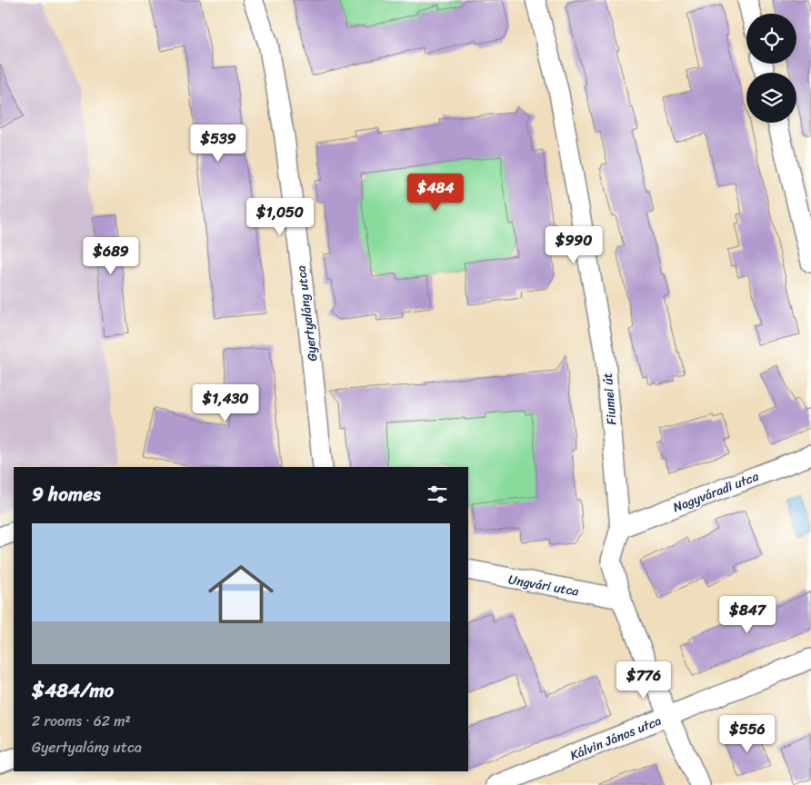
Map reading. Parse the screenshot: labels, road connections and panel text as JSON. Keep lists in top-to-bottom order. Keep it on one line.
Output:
{"streets":{"street":["Gyertyaláng utca","Fiumei út","Nagyváradi utca","Ungvári utca","Kálvin János utca"]},"crossings":[["Fiumei út","Nagyváradi utca"],["Fiumei út","Ungvári utca"],["Fiumei út","Kálvin János utca"]],"page":{"price":["$539","$484","$1,050","$990","$689","$1,430","$847","$776","$556"],"heading":"9 homes","list":[{"name":"$484/mo","note":"2 rooms · 62 m² · Gyertyaláng utca"}]}}
